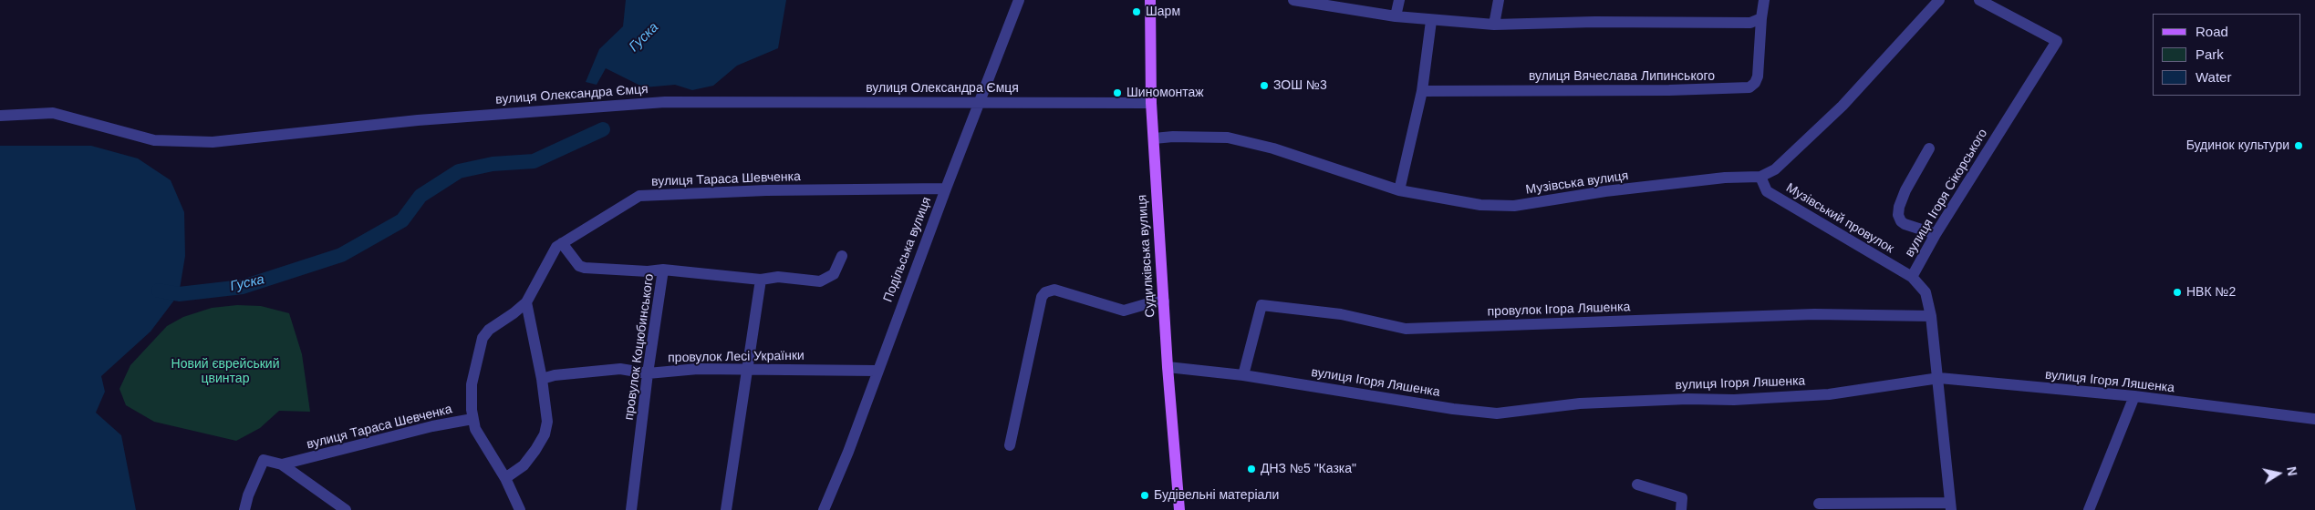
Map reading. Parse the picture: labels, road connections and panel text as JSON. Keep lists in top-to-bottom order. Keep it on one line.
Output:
{"streets":{"main road":["Судилківська вулиця"],"street":["вулиця Вячеслава Липинського","вулиця Олександра Ємця","вулиця Тараса Шевченка","Музівська вулиця","вулиця Ігоря Сікорського","Музівський провулок","Подільська вулиця","провулок Ігора Ляшенка","провулок Коцюбинського","провулок Лесі Українки","вулиця Ігоря Ляшенка"]},"crossings":[["вулиця Олександра Ємця","Подільська вулиця"],["вулиця Олександра Ємця","Судилківська вулиця"],["вулиця Тараса Шевченка","Подільська вулиця"],["Музівська вулиця","Музівський провулок"],["Музівська вулиця","Судилківська вулиця"],["вулиця Ігоря Сікорського","Музівський провулок"],["вулиця Ігоря Сікорського","провулок Ігора Ляшенка"],["вулиця Ігоря Сікорського","вулиця Ігоря Ляшенка"],["Подільська вулиця","провулок Лесі Українки"],["Судилківська вулиця","вулиця Ігоря Ляшенка"],["провулок Ігора Ляшенка","вулиця Ігоря Ляшенка"],["провулок Коцюбинського","провулок Лесі Українки"]],"water":["Гуска"],"parks":["Новий єврейський цвинтар"],"places":["Шарм","ЗОШ №3","Шиномонтаж","Будинок культури","НВК №2","ДНЗ №5 \"Казка\"","Будівельні матеріали"],"legend":["Road","Park","Water"],"north":"right"}
